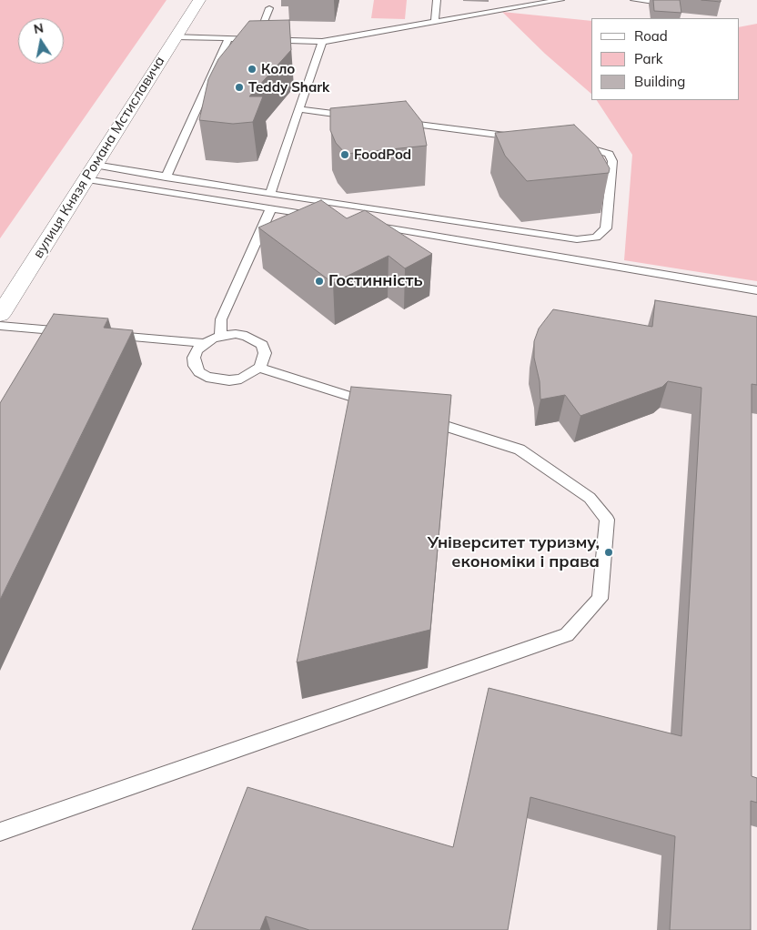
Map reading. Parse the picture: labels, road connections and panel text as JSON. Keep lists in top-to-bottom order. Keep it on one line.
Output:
{"streets":{"street":["вулиця Князя Романа Мстиславича"]},"places":["Коло","Teddy Shark","FoodPod","Гостинність","Університет туризму, економіки і права"],"legend":["Road","Park","Building"],"north":"top"}
